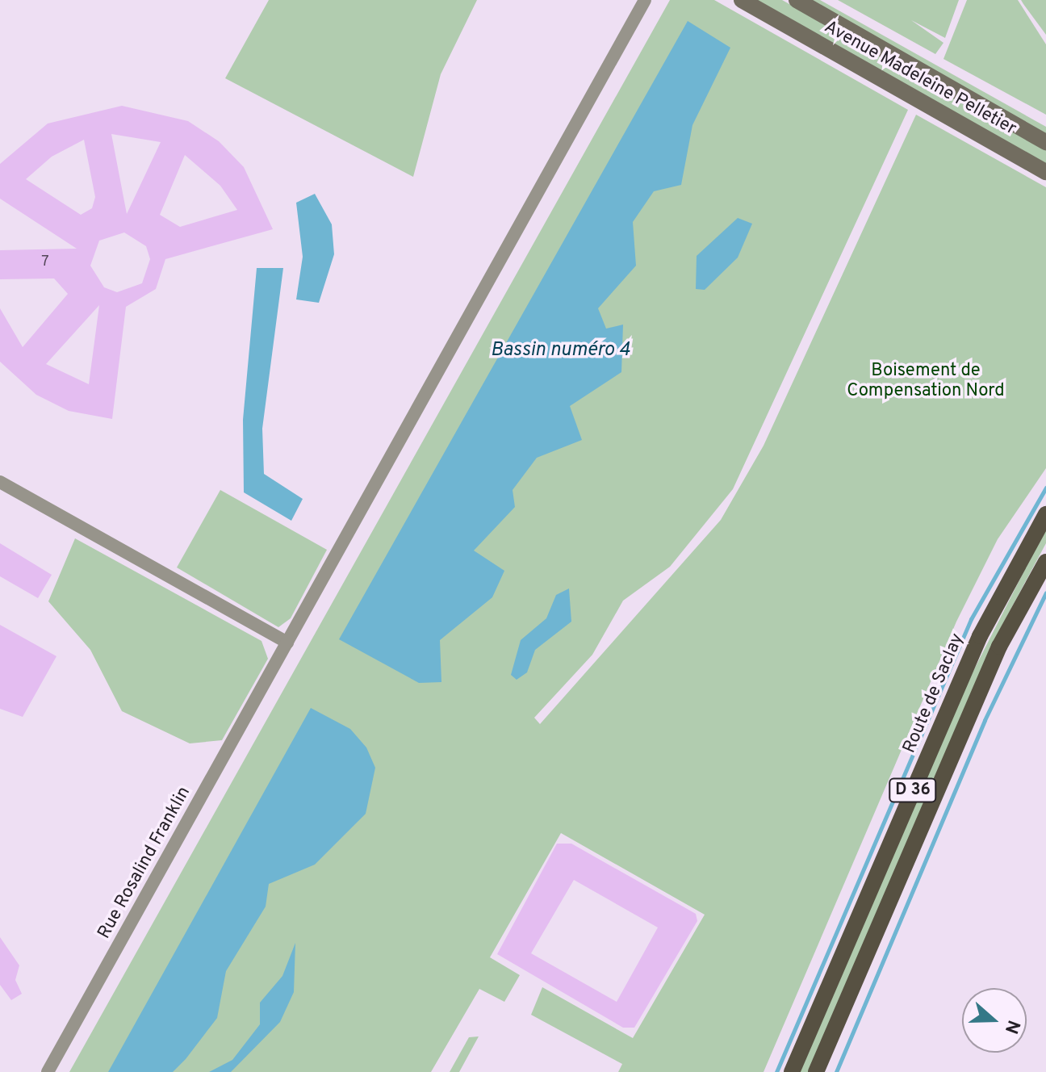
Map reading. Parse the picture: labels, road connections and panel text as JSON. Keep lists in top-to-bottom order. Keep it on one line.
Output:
{"streets":{"main road":["Route de Saclay","D 36"],"street":["Avenue Madeleine Pelletier","Rue Rosalind Franklin"]},"water":["Bassin numéro 4"],"parks":["Boisement de Compensation Nord"],"house_numbers":["7"],"north":"right"}
